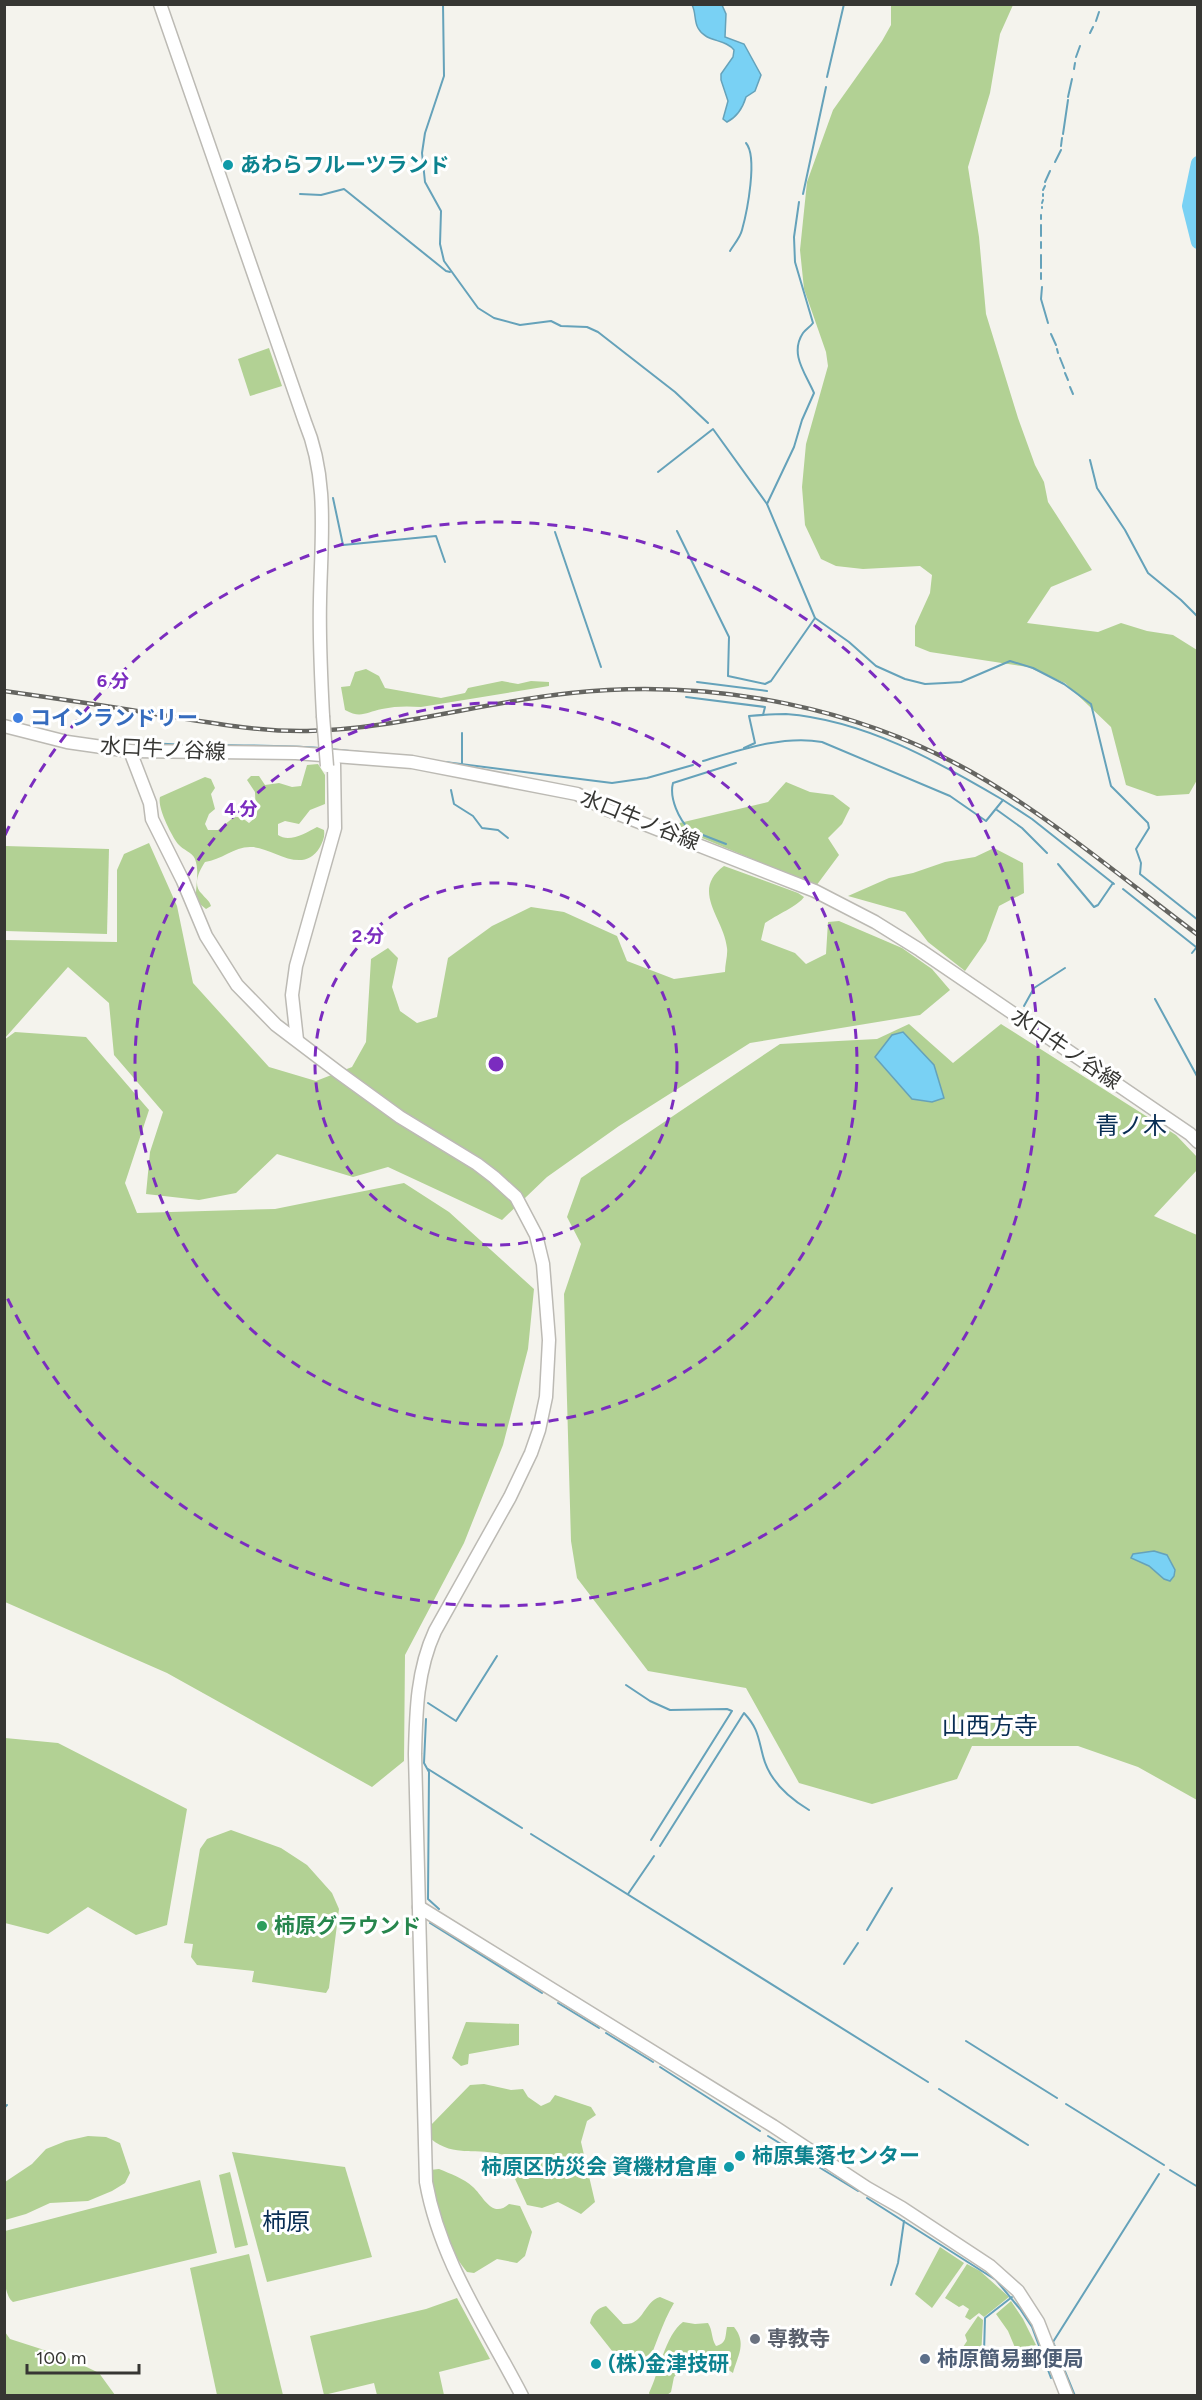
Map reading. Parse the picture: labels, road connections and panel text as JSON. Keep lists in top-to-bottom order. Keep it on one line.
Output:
{"streets":{"street":["水口牛ノ谷線"]},"districts":["青ノ木","山西方寺","柿原"],"places":["あわらフルーツランド","コインランドリー","柿原グラウンド","柿原集落センター","柿原区防災会 資機材倉庫","専教寺","柿原簡易郵便局","(株)金津技研"],"scale_bar":"100 m","rings":["6 分","4 分","2 分"]}
